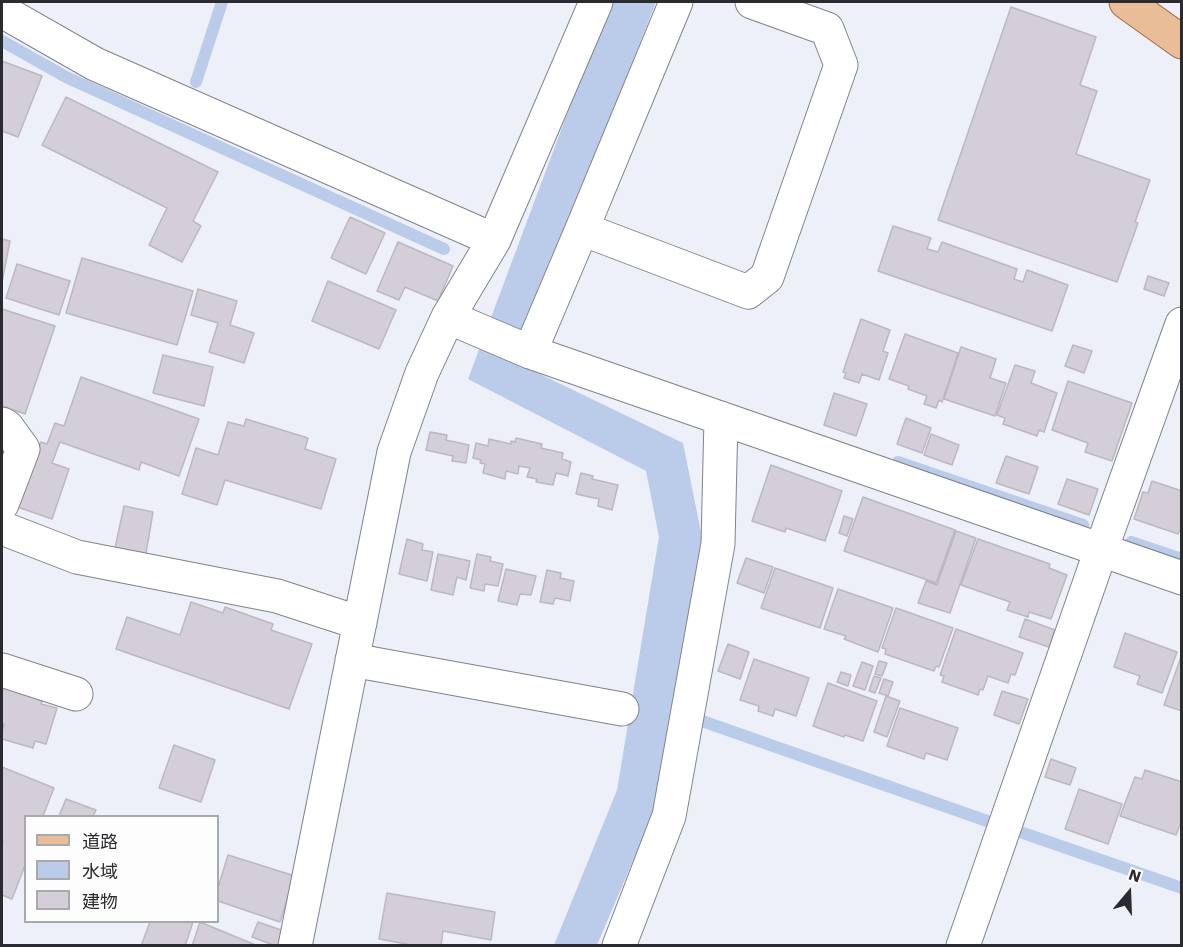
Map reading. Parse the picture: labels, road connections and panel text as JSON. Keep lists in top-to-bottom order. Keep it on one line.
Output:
{"legend":["道路","水域","建物"],"north":"top"}
